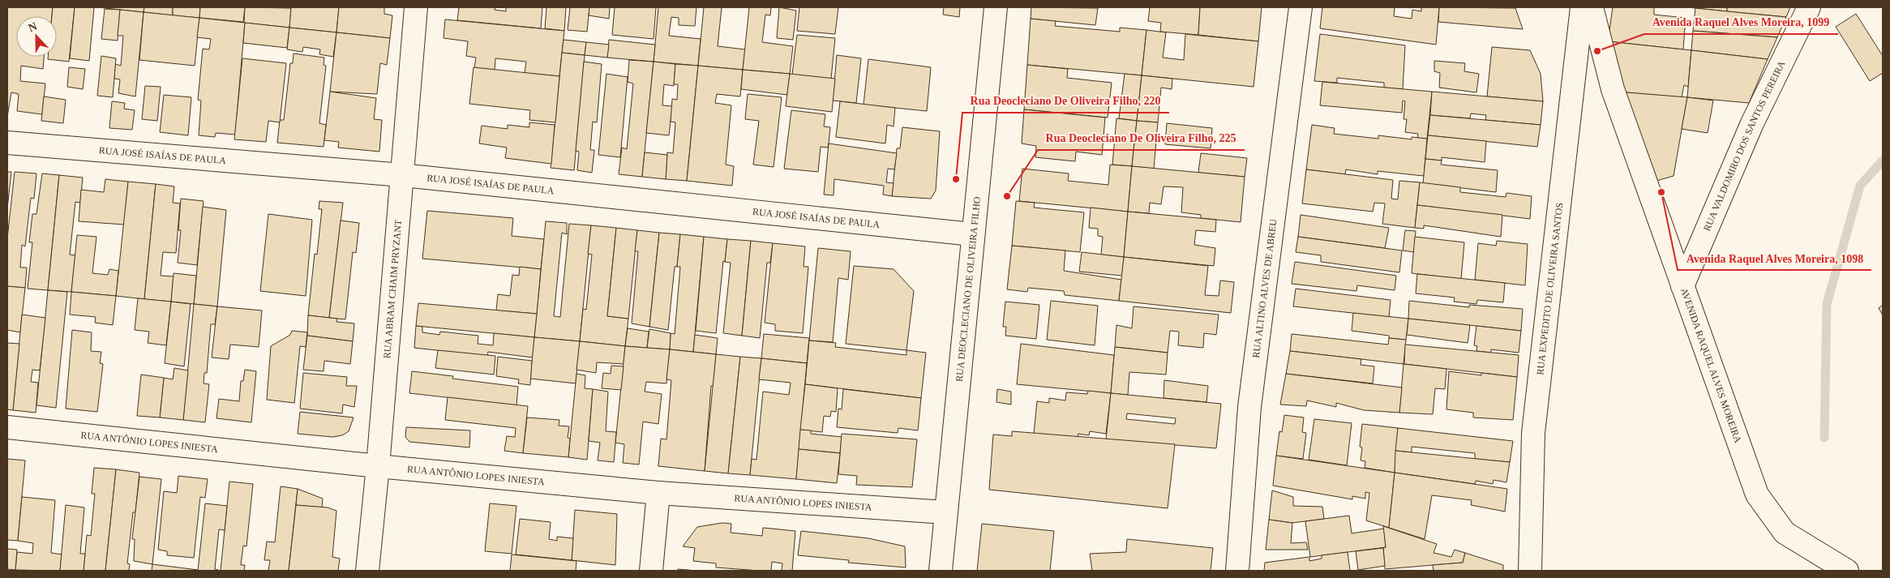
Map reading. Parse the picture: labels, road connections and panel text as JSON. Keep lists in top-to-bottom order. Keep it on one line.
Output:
{"streets":{"street":["RUA VALDOMIRO DOS SANTOS PEREIRA","RUA JOSÉ ISAÍAS DE PAULA","RUA DEOCLECIANO DE OLIVEIRA FILHO","RUA ALTINO ALVES DE ABREU","RUA EXPEDITO DE OLIVEIRA SANTOS","RUA ABRAM CHAIM PRYZANT","AVENIDA RAQUEL ALVES MOREIRA","RUA ANTÔNIO LOPES INIESTA"]},"crossings":[["RUA VALDOMIRO DOS SANTOS PEREIRA","AVENIDA RAQUEL ALVES MOREIRA"],["RUA JOSÉ ISAÍAS DE PAULA","RUA DEOCLECIANO DE OLIVEIRA FILHO"],["RUA JOSÉ ISAÍAS DE PAULA","RUA ABRAM CHAIM PRYZANT"],["RUA DEOCLECIANO DE OLIVEIRA FILHO","RUA ANTÔNIO LOPES INIESTA"],["RUA ABRAM CHAIM PRYZANT","RUA ANTÔNIO LOPES INIESTA"]],"places":["Avenida Raquel Alves Moreira, 1099","Rua Deocleciano De Oliveira Filho, 220","Avenida Raquel Alves Moreira, 1098","Rua Deocleciano De Oliveira Filho, 225"],"north":"top"}
